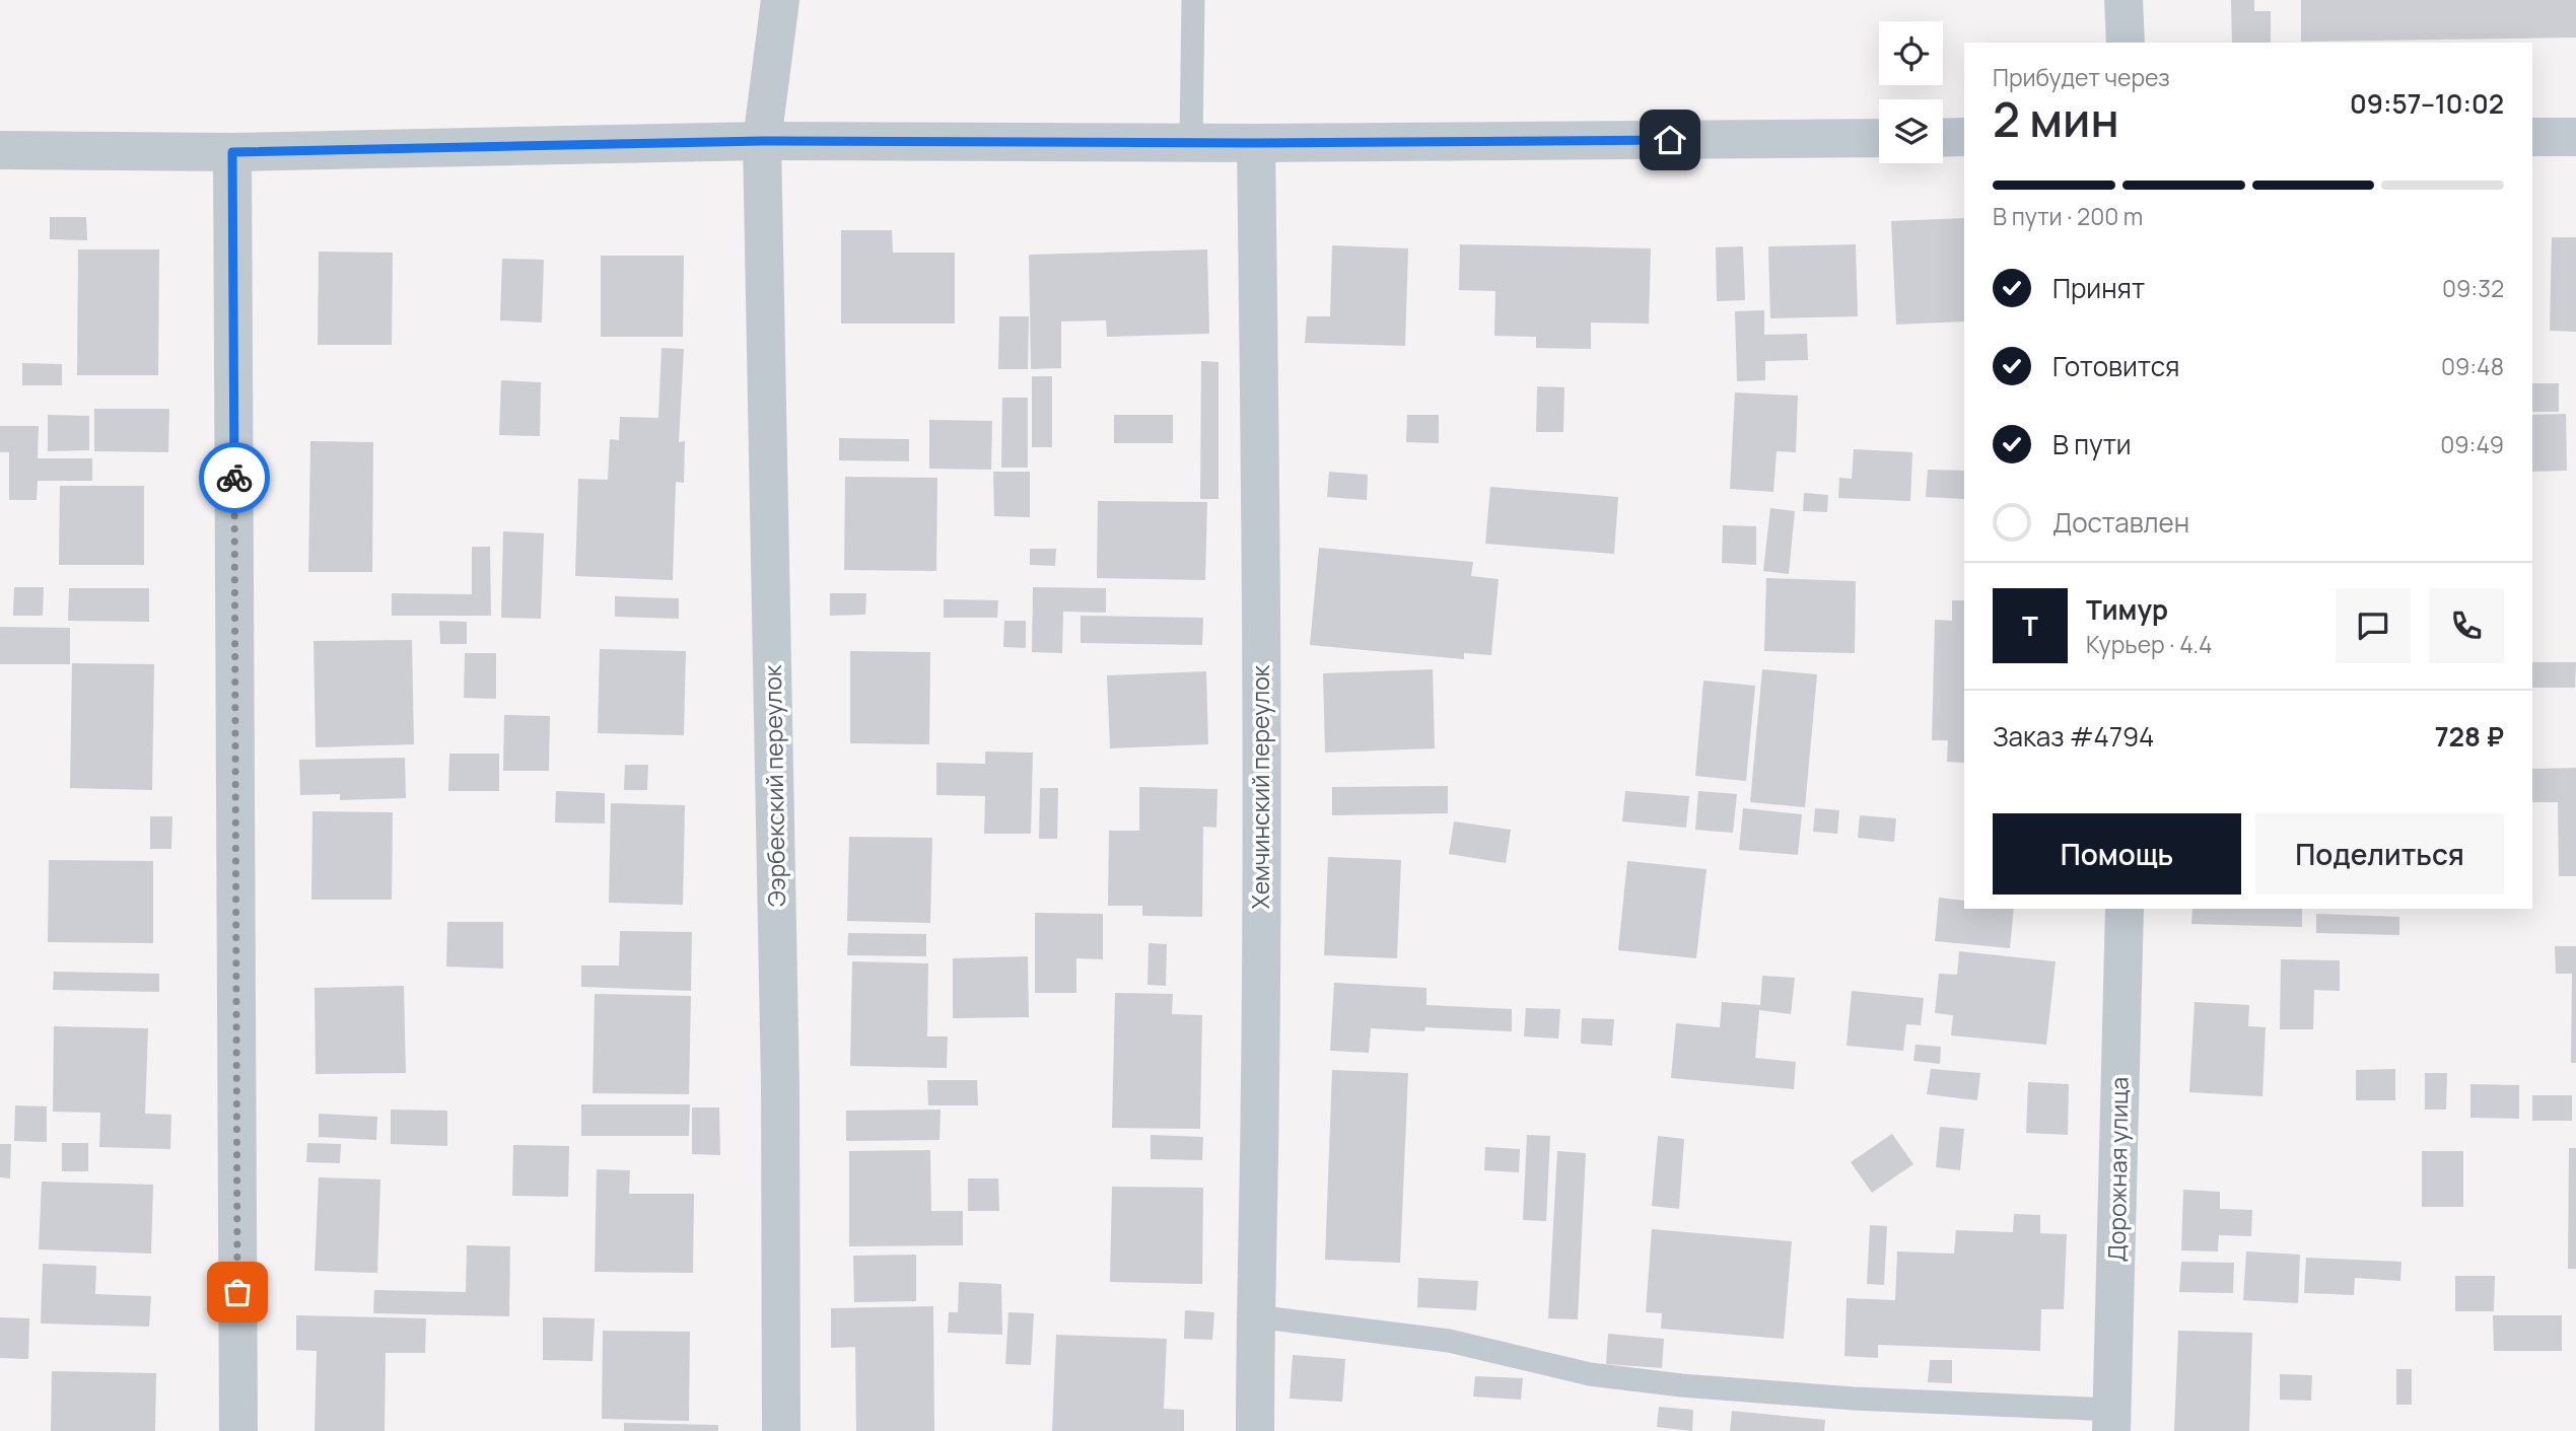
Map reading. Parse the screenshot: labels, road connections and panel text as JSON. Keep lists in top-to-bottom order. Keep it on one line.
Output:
{"streets":{"street":["Ээрбекский переулок","Хемчинский переулок","Дорожная улица"]},"page":{"heading":["2 мин","Прибудет через","09:57–10:02"],"panel":["Тимур","Курьер · 4.4","Заказ #4794","728 ₽"],"bar":"В пути · 200 m","list":[["Принят","09:32"],["Готовится","09:48"],["В пути","09:49"],"Доставлен"],"round":"Т","buttons":["Помощь","Поделиться"]}}
